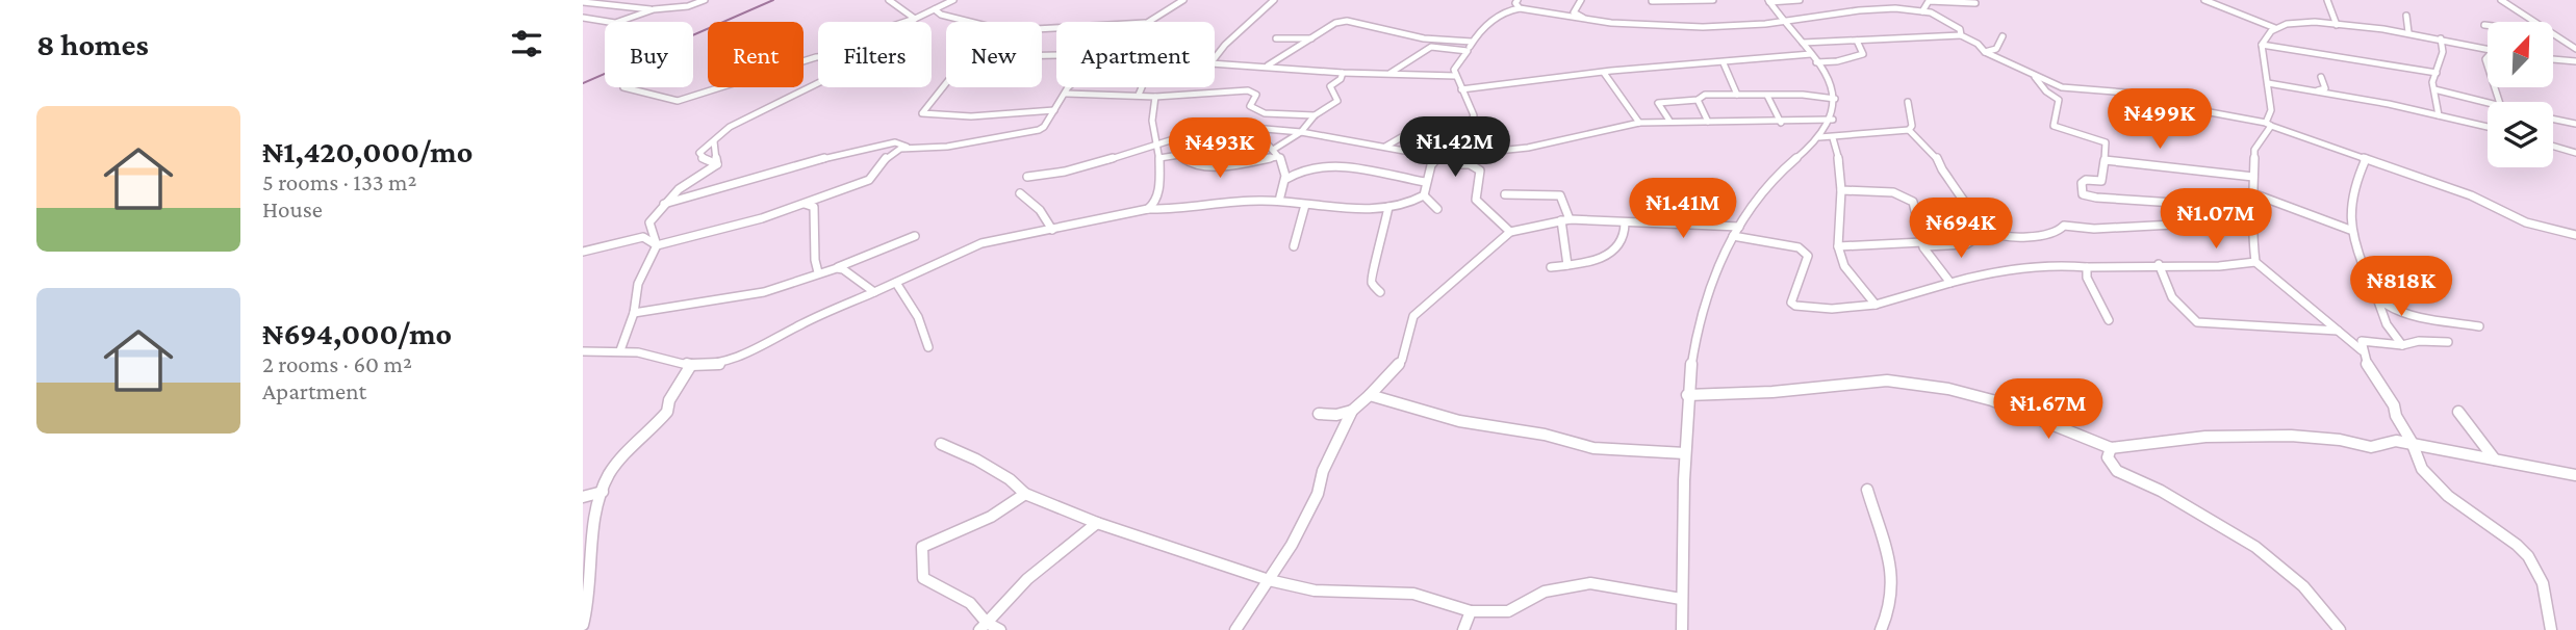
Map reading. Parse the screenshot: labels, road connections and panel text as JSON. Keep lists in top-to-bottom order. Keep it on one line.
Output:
{"north":"top right","page":{"heading":"8 homes","chip":["Buy","Rent","Filters","New","Apartment"],"list":[{"name":"₦1,420,000/mo","note":"5 rooms · 133 m² · House"},{"name":"₦694,000/mo","note":"2 rooms · 60 m² · Apartment"}],"price":["₦499K","₦1.42M","₦493K","₦1.41M","₦1.07M","₦694K","₦818K","₦1.67M"]}}
